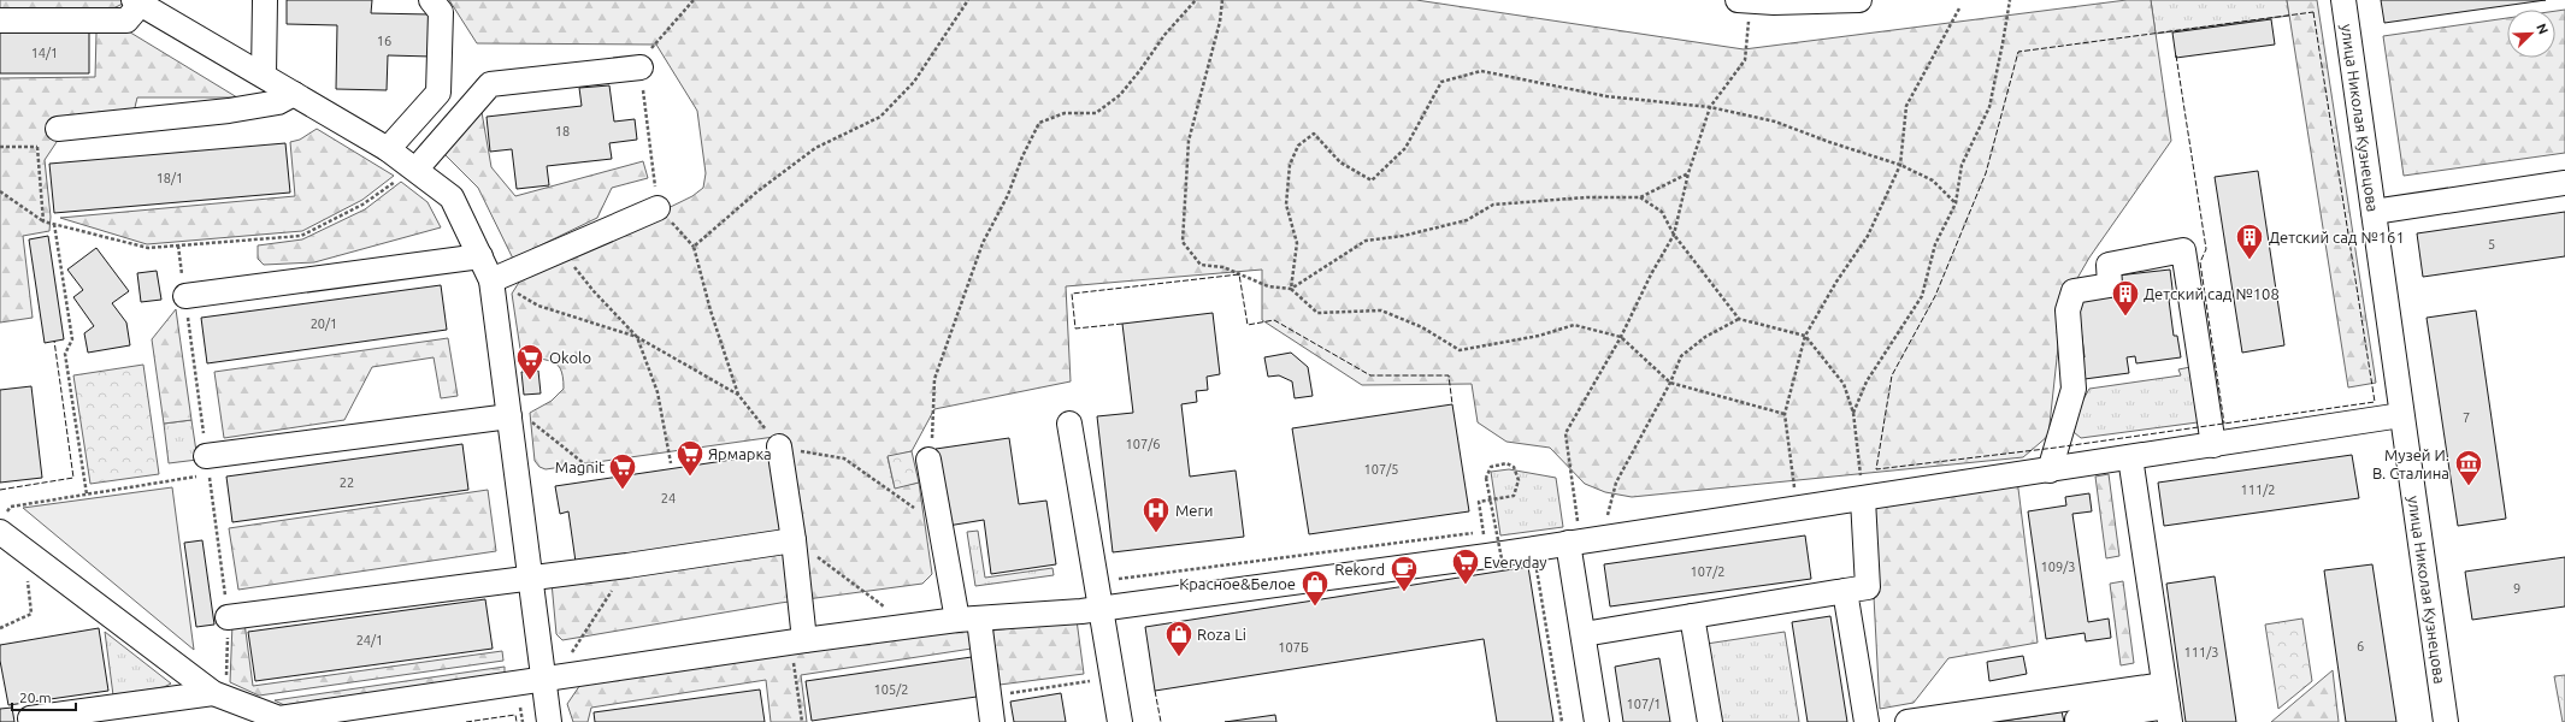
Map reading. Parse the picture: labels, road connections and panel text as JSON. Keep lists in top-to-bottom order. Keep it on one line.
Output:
{"streets":{"street":["улица Николая Кузнецова"]},"places":{"building":["Детский сад №161","Детский сад №108"],"supermarket":["Okolo","Ярмарка","Magnit","Everyday"],"museum":["Музей И. В. Сталина"],"hospital":["Меги"],"cafe":["Rekord"],"shop":["Красное&Белое","Roza Li"]},"house_numbers":["16","14/1","18","18/1","5","20/1","7","107/6","107/5","22","111/2","24","109/3","107/2","9","24/1","6","107Б","111/3","105/2","107/1"],"scale_bar":"20 m","north":"top right"}
